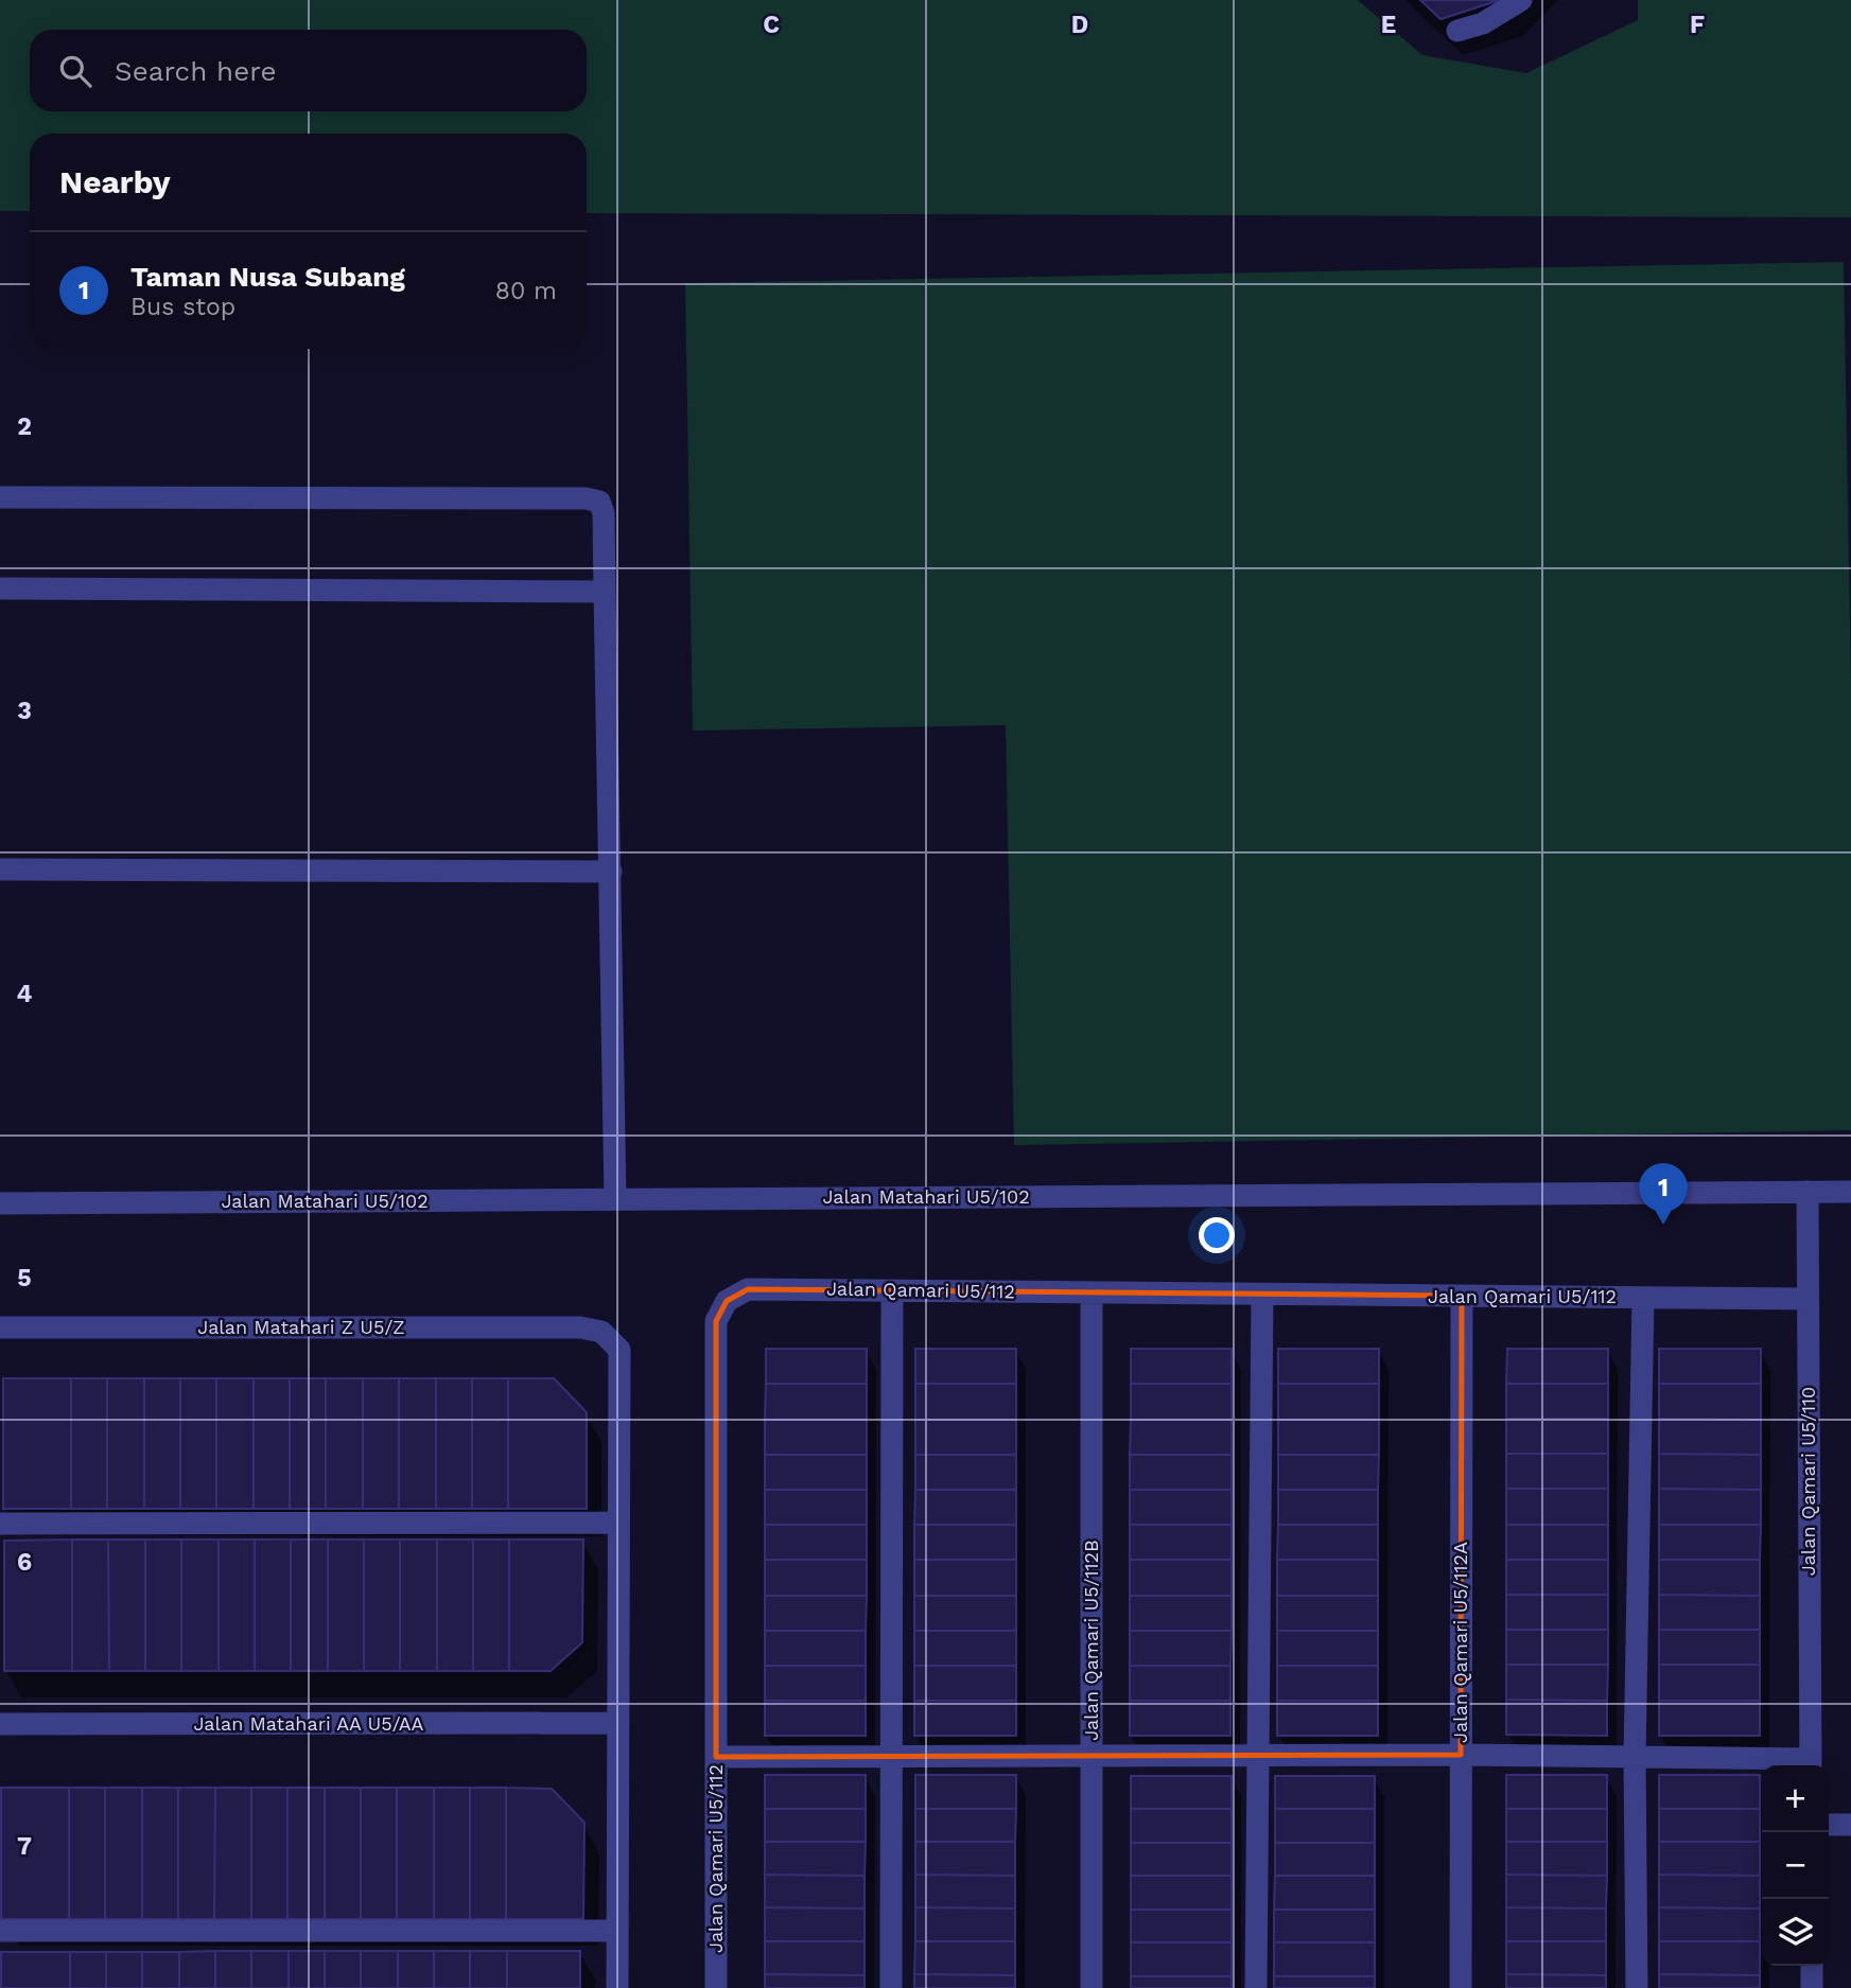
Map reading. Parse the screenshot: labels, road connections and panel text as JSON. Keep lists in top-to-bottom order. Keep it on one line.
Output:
{"streets":{"street":["Jalan Matahari U5/102","Jalan Qamari U5/112","Jalan Matahari Z U5/Z","Jalan Qamari U5/110","Jalan Qamari U5/112B","Jalan Qamari U5/112A","Jalan Matahari AA U5/AA"]},"crossings":[["Jalan Matahari U5/102","Jalan Qamari U5/110"],["Jalan Qamari U5/112","Jalan Qamari U5/110"],["Jalan Qamari U5/112","Jalan Qamari U5/112B"],["Jalan Qamari U5/112","Jalan Qamari U5/112A"]],"page":{"search":"Search here","heading":"Nearby","list":[{"mark":"1","name":"Taman Nusa Subang","note":"Bus stop","value":"80 m"}],"pins":"1","map_buttons":["+","−"]},"grid":{"columns":["C","D","E","F"],"rows":["2","3","4","5","6","7"]}}
